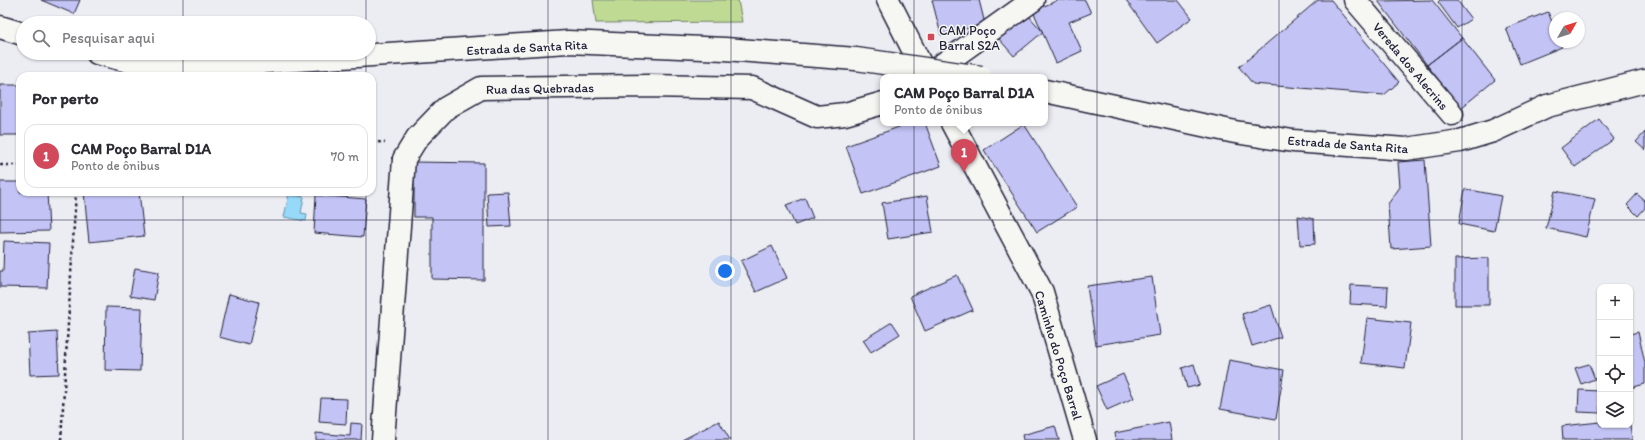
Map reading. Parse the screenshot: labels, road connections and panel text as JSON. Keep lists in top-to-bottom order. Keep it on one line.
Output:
{"streets":{"street":["Estrada de Santa Rita","Vereda dos Alecrins","Rua das Quebradas","Caminho do Poço Barral"]},"places":{"transit":["CAM Poço Barral S2A"]},"north":"top right","page":{"search":"Pesquisar aqui","heading":"Por perto","popup":["CAM Poço Barral D1A","Ponto de ônibus"],"list":[{"mark":"1","name":"CAM Poço Barral D1A","note":"Ponto de ônibus","value":"70 m"}],"pins":"1","map_buttons":["+","−"]}}
